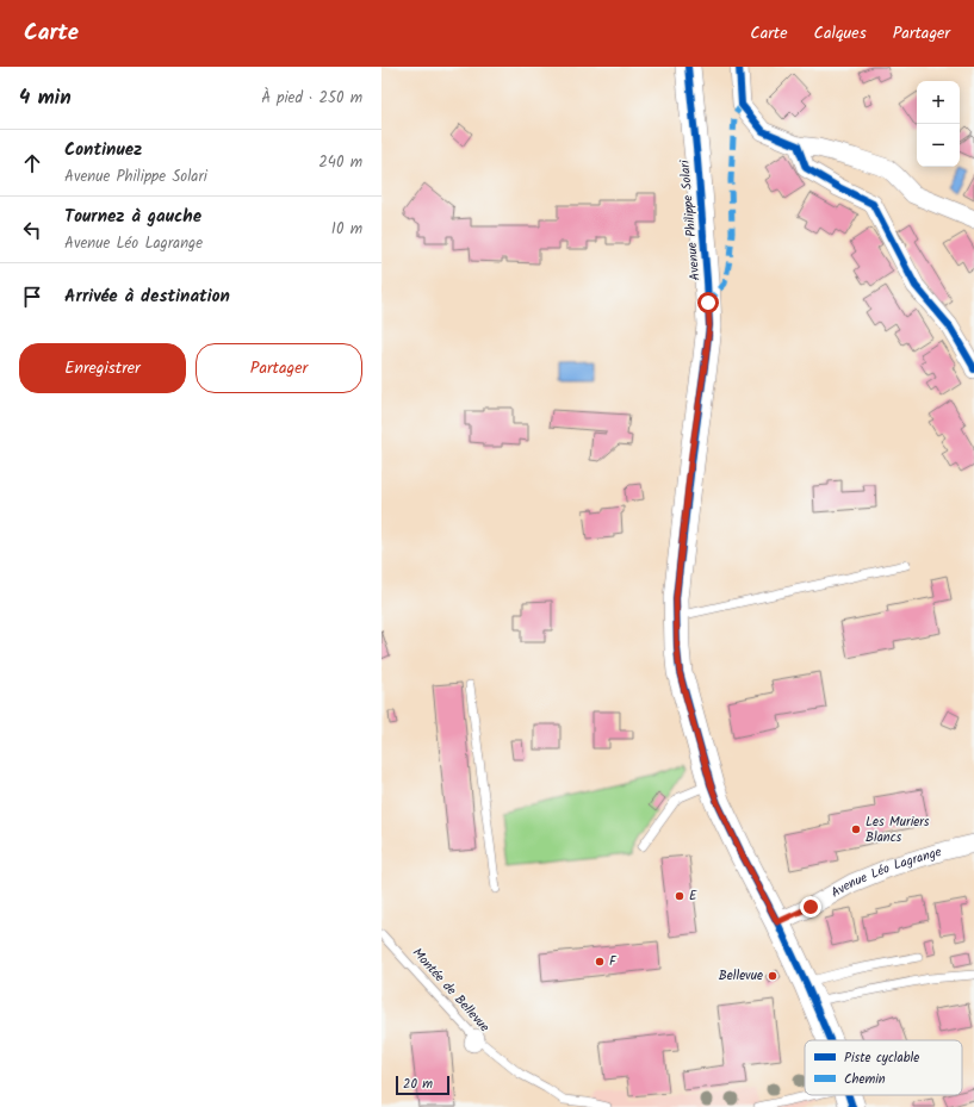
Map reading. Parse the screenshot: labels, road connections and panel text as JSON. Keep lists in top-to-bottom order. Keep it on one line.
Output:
{"streets":{"main road":["Avenue Philippe Solari"],"street":["Avenue Léo Lagrange"],"lane":["Montée de Bellevue"]},"crossings":[["Avenue Philippe Solari","Avenue Léo Lagrange"]],"places":["Les Muriers Blancs","E","F","Bellevue"],"legend":["Piste cyclable","Chemin"],"scale_bar":"20 m","page":{"header":"Carte","nav":["Carte","Calques","Partager"],"heading":["4 min","À pied · 250 m"],"map_buttons":["+","−"],"list":[["Continuez","Avenue Philippe Solari","240 m"],["Tournez à gauche","Avenue Léo Lagrange","10 m"],"Arrivée à destination"],"buttons":["Enregistrer","Partager"],"scale":"20 m"}}
